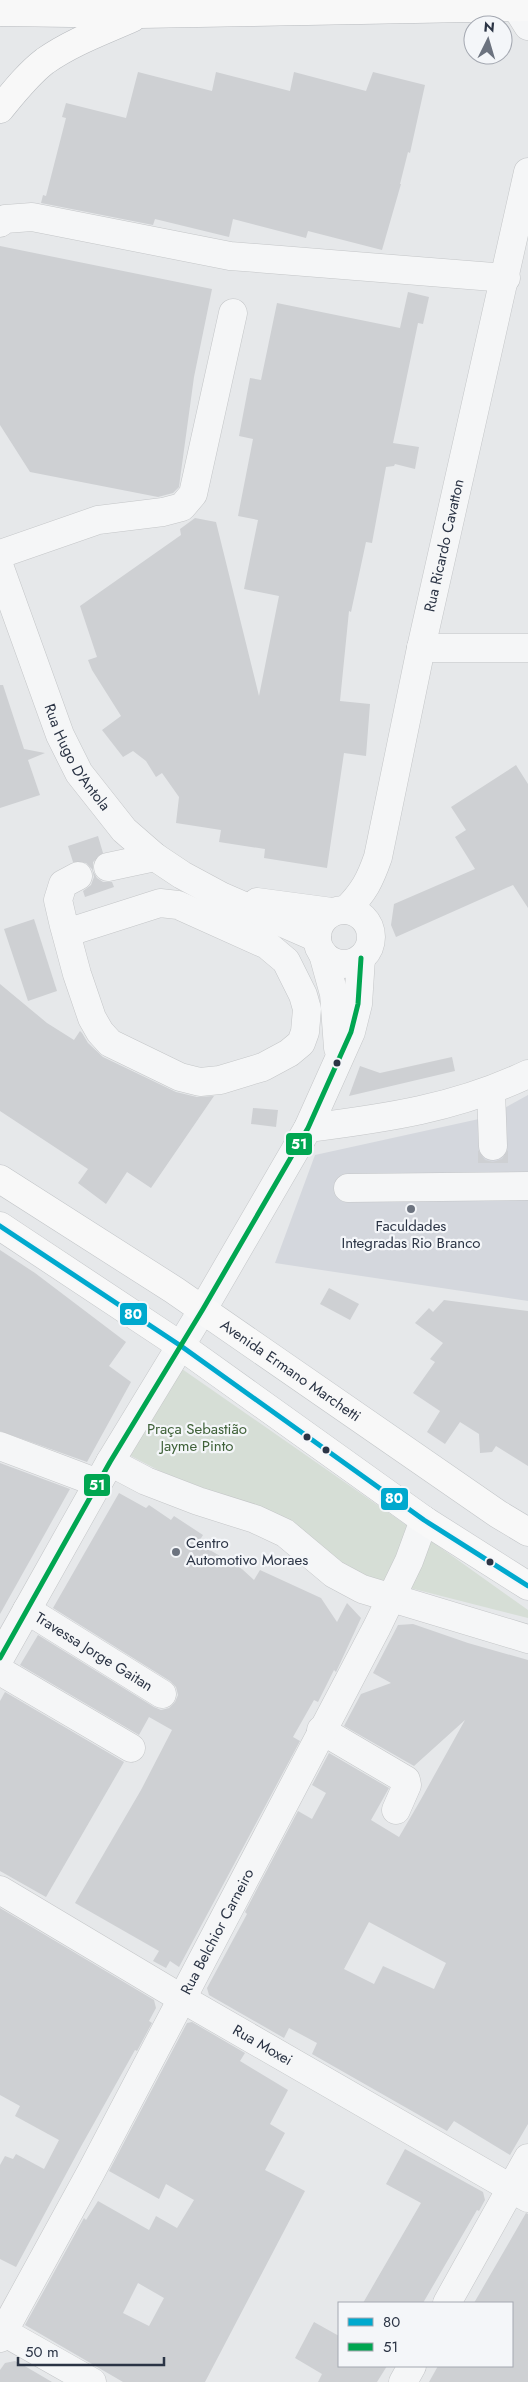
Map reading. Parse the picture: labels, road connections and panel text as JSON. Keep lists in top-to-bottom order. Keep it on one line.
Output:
{"streets":{"main road":["Avenida Ermano Marchetti"],"street":["Rua Ricardo Cavatton","Rua Hugo D'Antola","Travessa Jorge Gaitan","Rua Belchior Carneiro","Rua Moxei"]},"crossings":[["Rua Ricardo Cavatton","Rua Hugo D'Antola"],["Rua Belchior Carneiro","Rua Moxei"]],"parks":["Praça Sebastião Jayme Pinto"],"places":["Faculdades Integradas Rio Branco","Centro Automotivo Moraes"],"lines":["transit line 51","transit line 80"],"legend":["80","51"],"scale_bar":"50 m","north":"top"}
